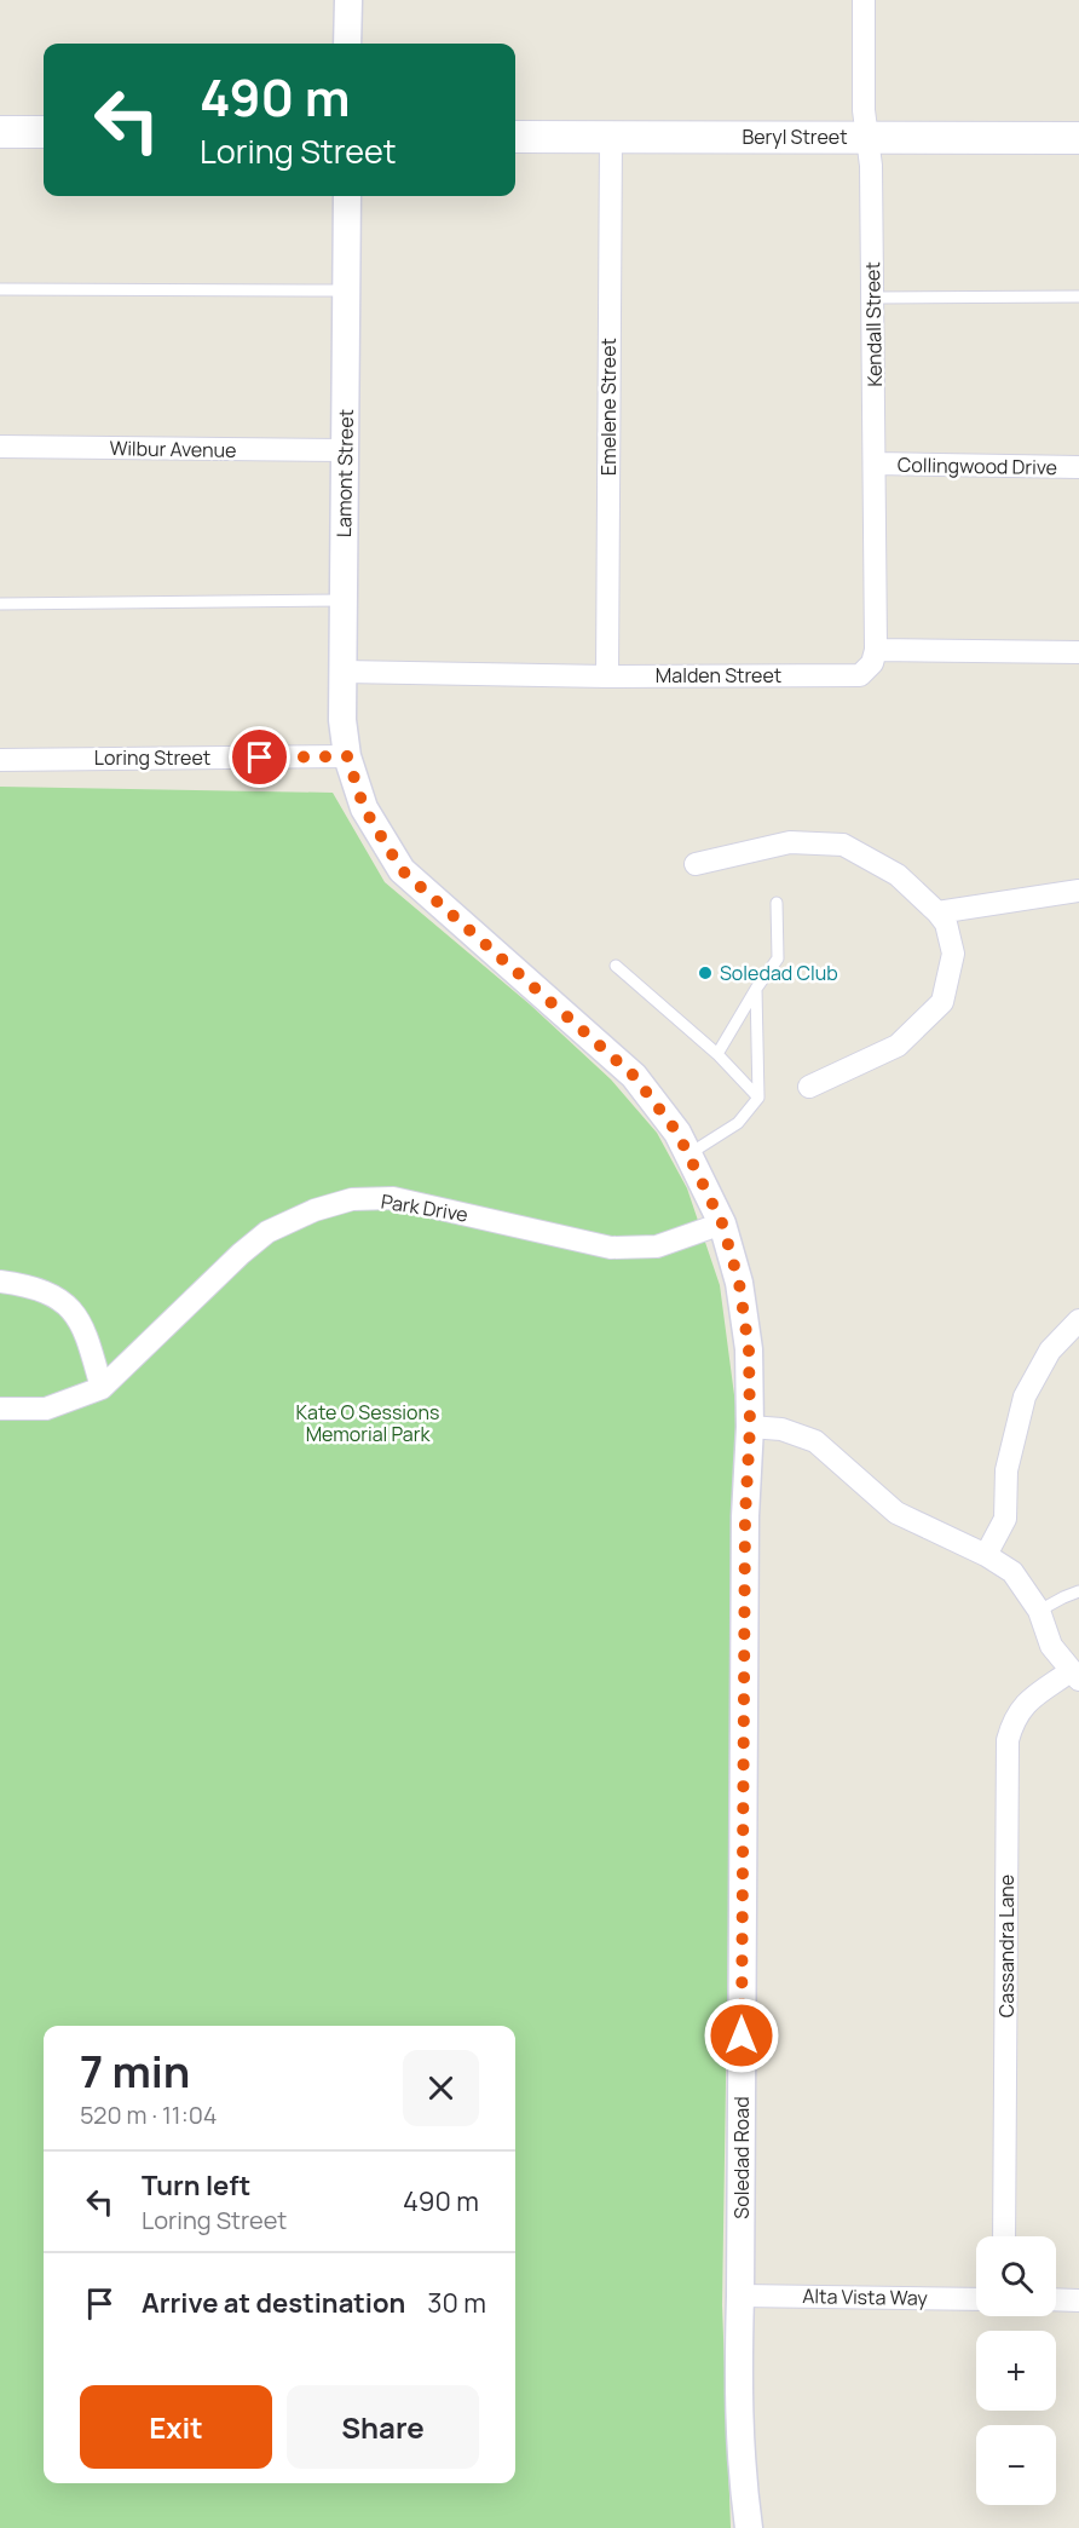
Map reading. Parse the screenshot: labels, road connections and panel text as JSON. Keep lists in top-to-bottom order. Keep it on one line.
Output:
{"streets":{"main road":["Beryl Street"],"street":["Kendall Street","Emelene Street","Wilbur Avenue","Collingwood Drive","Lamont Street","Malden Street","Loring Street","Park Drive","Cassandra Lane","Soledad Road","Alta Vista Way"]},"crossings":[["Beryl Street","Kendall Street"],["Beryl Street","Emelene Street"],["Kendall Street","Collingwood Drive"],["Kendall Street","Malden Street"],["Emelene Street","Malden Street"],["Wilbur Avenue","Lamont Street"],["Lamont Street","Malden Street"],["Lamont Street","Loring Street"],["Lamont Street","Soledad Road"],["Loring Street","Soledad Road"],["Park Drive","Soledad Road"],["Soledad Road","Alta Vista Way"]],"parks":["Kate O Sessions Memorial Park"],"places":["Soledad Club"],"page":{"turn":["490 m","Loring Street"],"heading":["7 min","520 m · 11:04"],"list":[{"name":"Turn left","note":"Loring Street","value":"490 m"},{"name":"Arrive at destination","value":"30 m"}],"map_buttons":["+","−"],"buttons":["Exit","Share"]}}
